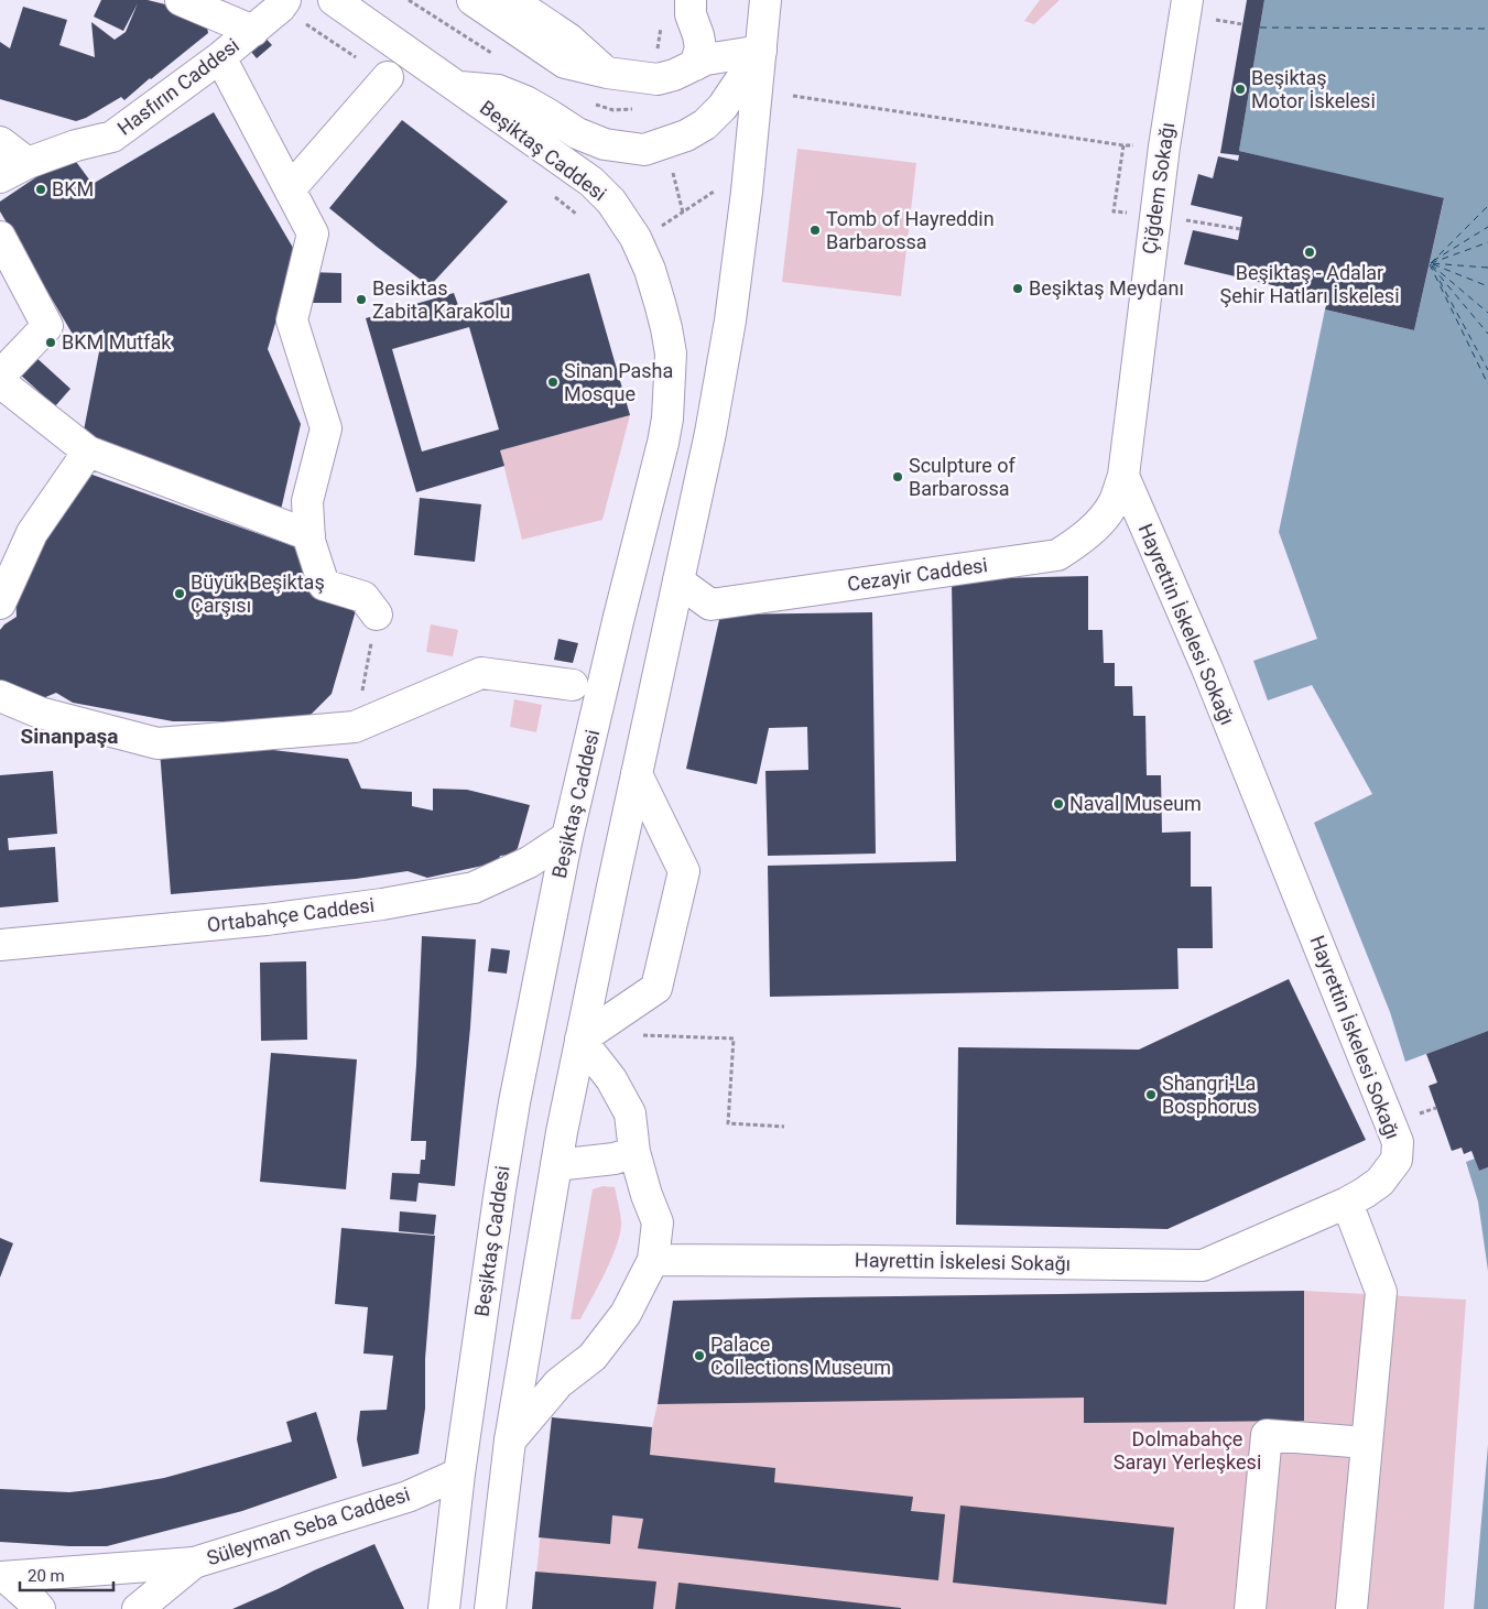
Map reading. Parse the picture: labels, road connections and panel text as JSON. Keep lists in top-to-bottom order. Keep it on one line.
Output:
{"streets":{"street":["Hasfırın Caddesi","Beşiktaş Caddesi","Çiğdem Sokağı","Cezayir Caddesi","Hayrettin İskelesi Sokağı","Ortabahçe Caddesi","Süleyman Seba Caddesi"]},"crossings":[["Beşiktaş Caddesi","Ortabahçe Caddesi"],["Beşiktaş Caddesi","Süleyman Seba Caddesi"],["Çiğdem Sokağı","Cezayir Caddesi"],["Çiğdem Sokağı","Hayrettin İskelesi Sokağı"],["Cezayir Caddesi","Hayrettin İskelesi Sokağı"]],"districts":["Sinanpaşa"],"parks":["Dolmabahçe Sarayı Yerleşkesi"],"places":["Beşiktaş Motor İskelesi","BKM","Tomb of Hayreddin Barbarossa","Beşiktaş - Adalar Şehir Hatları İskelesi","Beşiktaş Meydanı","Besiktas Zabita Karakolu","BKM Mutfak","Sinan Pasha Mosque","Sculpture of Barbarossa","Büyük Beşiktaş Çarşısı","Naval Museum","Shangri-La Bosphorus","Palace Collections Museum"],"scale_bar":"20 m"}
